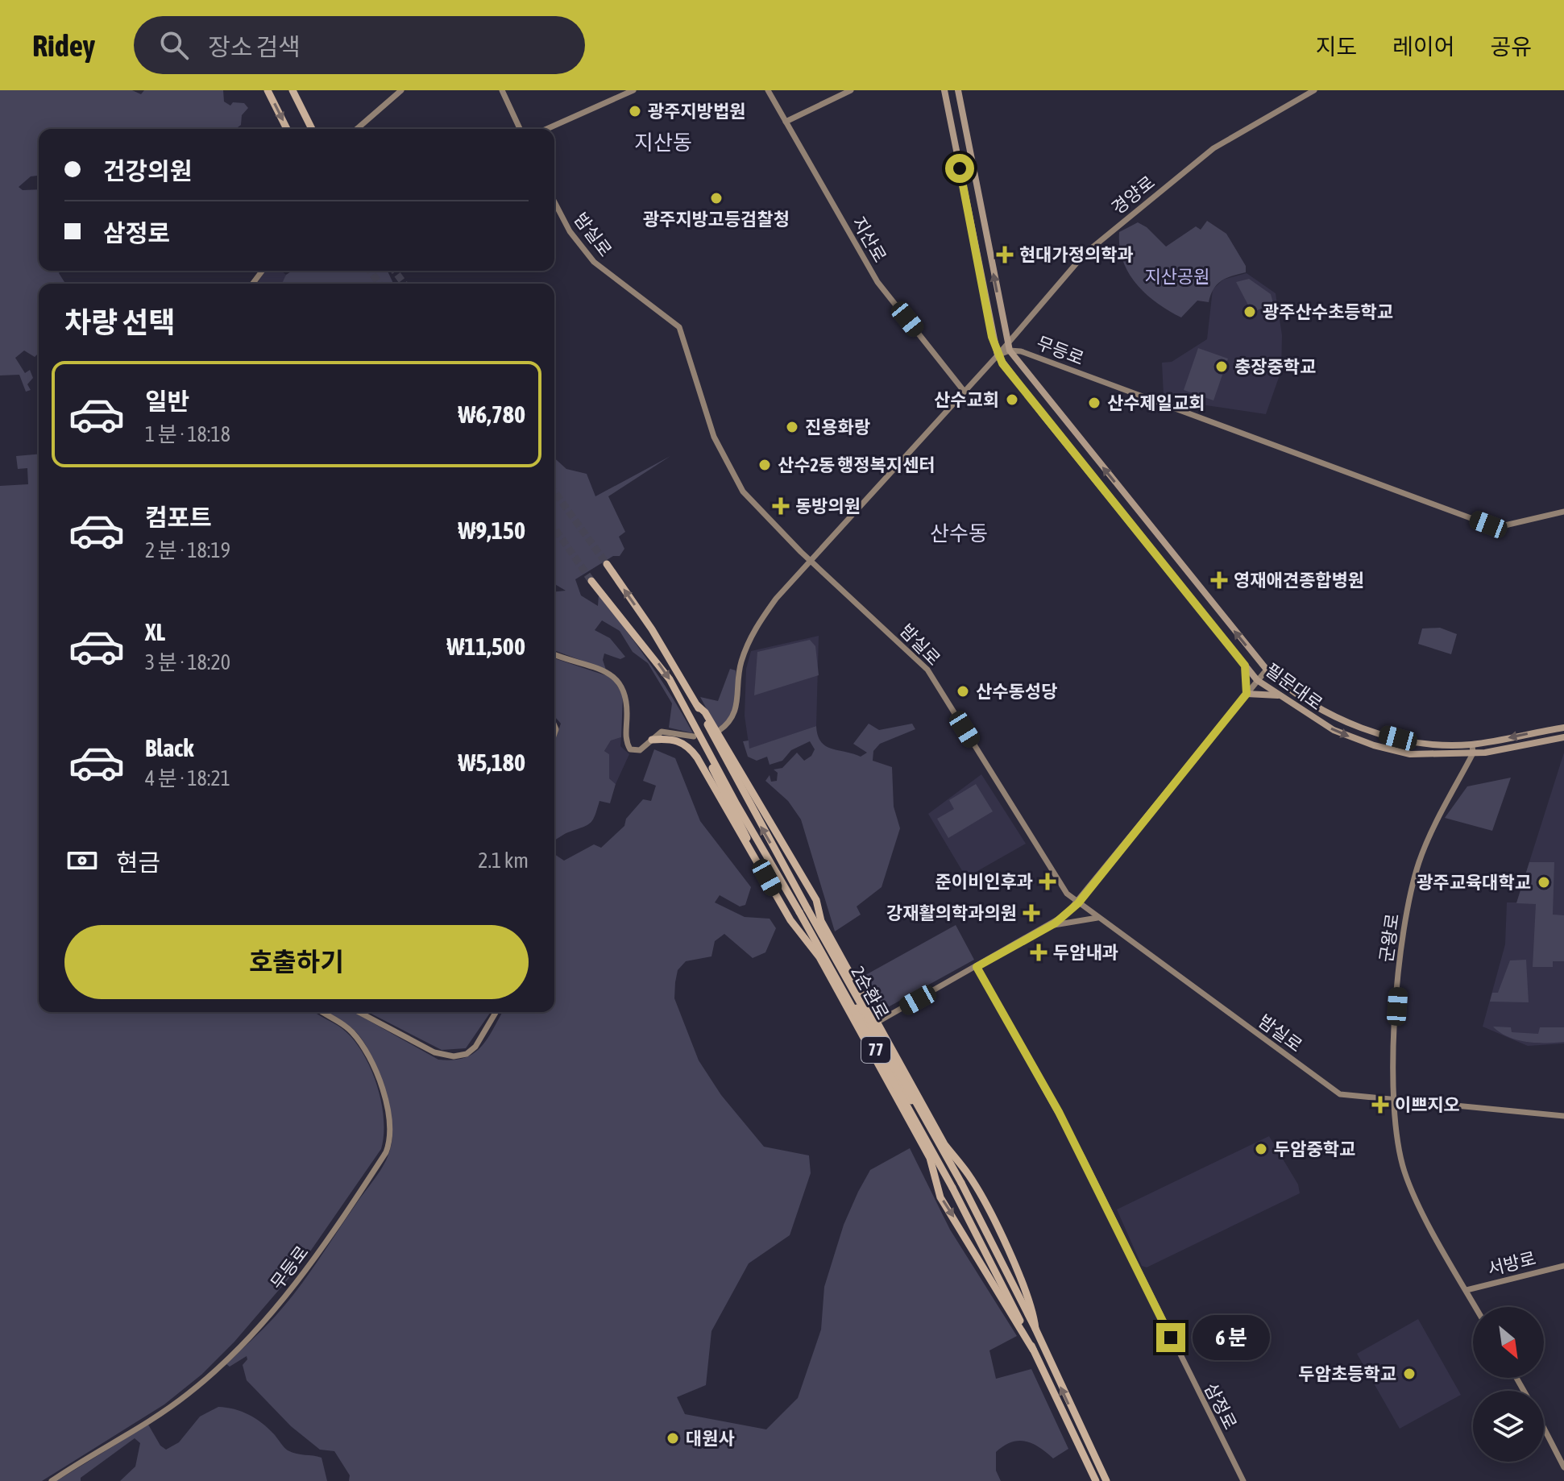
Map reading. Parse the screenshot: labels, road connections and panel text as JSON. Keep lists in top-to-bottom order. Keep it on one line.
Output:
{"streets":{"highway":["2순환로","77"],"main road":["필문대로"],"street":["경양로","밤실로","지산로","무등로","군왕로","서방로","삼정로"]},"crossings":[["경양로","무등로"],["경양로","필문대로"],["밤실로","군왕로"],["무등로","필문대로"],["필문대로","군왕로"],["군왕로","서방로"]],"districts":["지산동","산수동"],"parks":["지산공원"],"places":{"other":["광주지방법원","광주지방고등검찰청","광주산수초등학교","충장중학교","산수교회","산수제일교회","진용화랑","산수2동 행정복지센터","산수동성당","광주교육대학교","두암중학교","두암초등학교","대원사"],"health":["현대가정의학과","동방의원","영재애견종합병원","준이비인후과","강재활의학과의원","두암내과","이쁘지오"]},"north":"bottom right","page":{"header":"Ridey","search":"장소 검색","nav":["지도","레이어","공유"],"banner":["건강의원","삼정로"],"heading":"차량 선택","list":[{"name":"일반","note":"1 분 · 18:18","value":"₩6,780"},{"name":"컴포트","note":"2 분 · 18:19","value":"₩9,150"},{"name":"XL","note":"3 분 · 18:20","value":"₩11,500"},{"name":"Black","note":"4 분 · 18:21","value":"₩5,180"}],"pay":["현금","2.1 km"],"buttons":"호출하기","bubble":"6 분"}}
